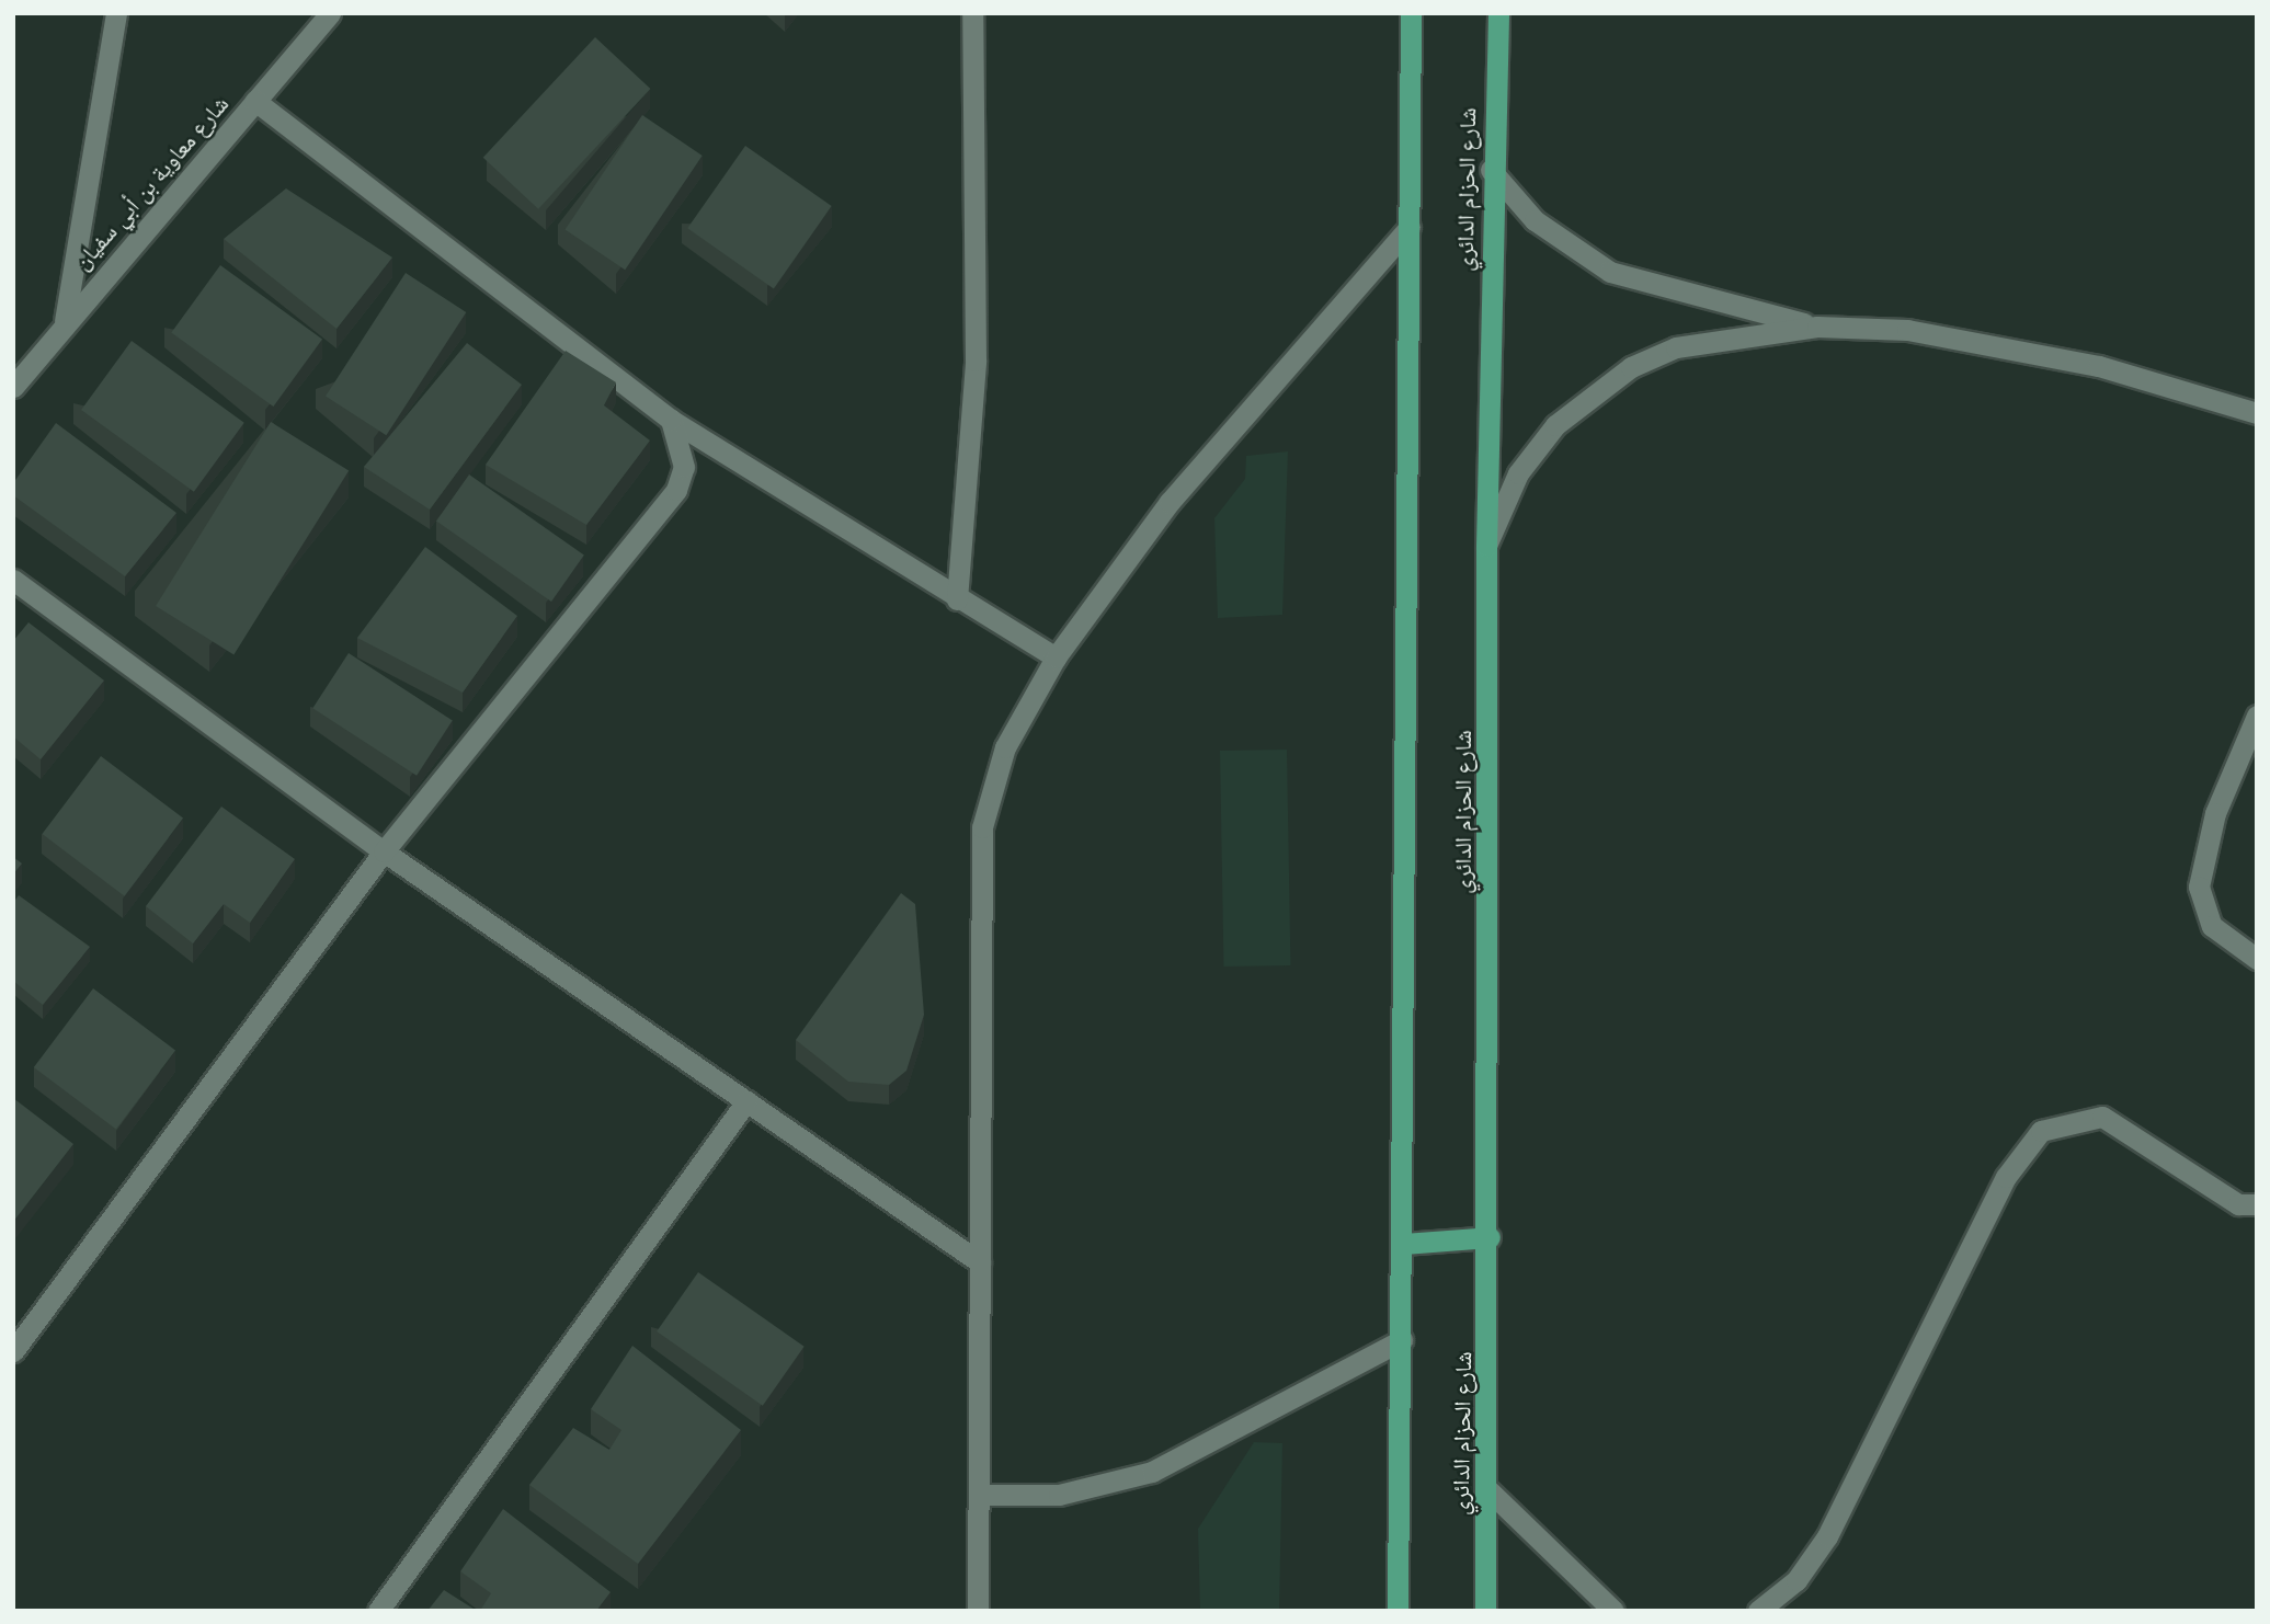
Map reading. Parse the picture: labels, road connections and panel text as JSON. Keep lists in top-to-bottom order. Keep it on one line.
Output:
{"streets":{"main road":["شارع الحزام الدائري"],"street":["شارع معاوية بن أبي سفيان"]}}
